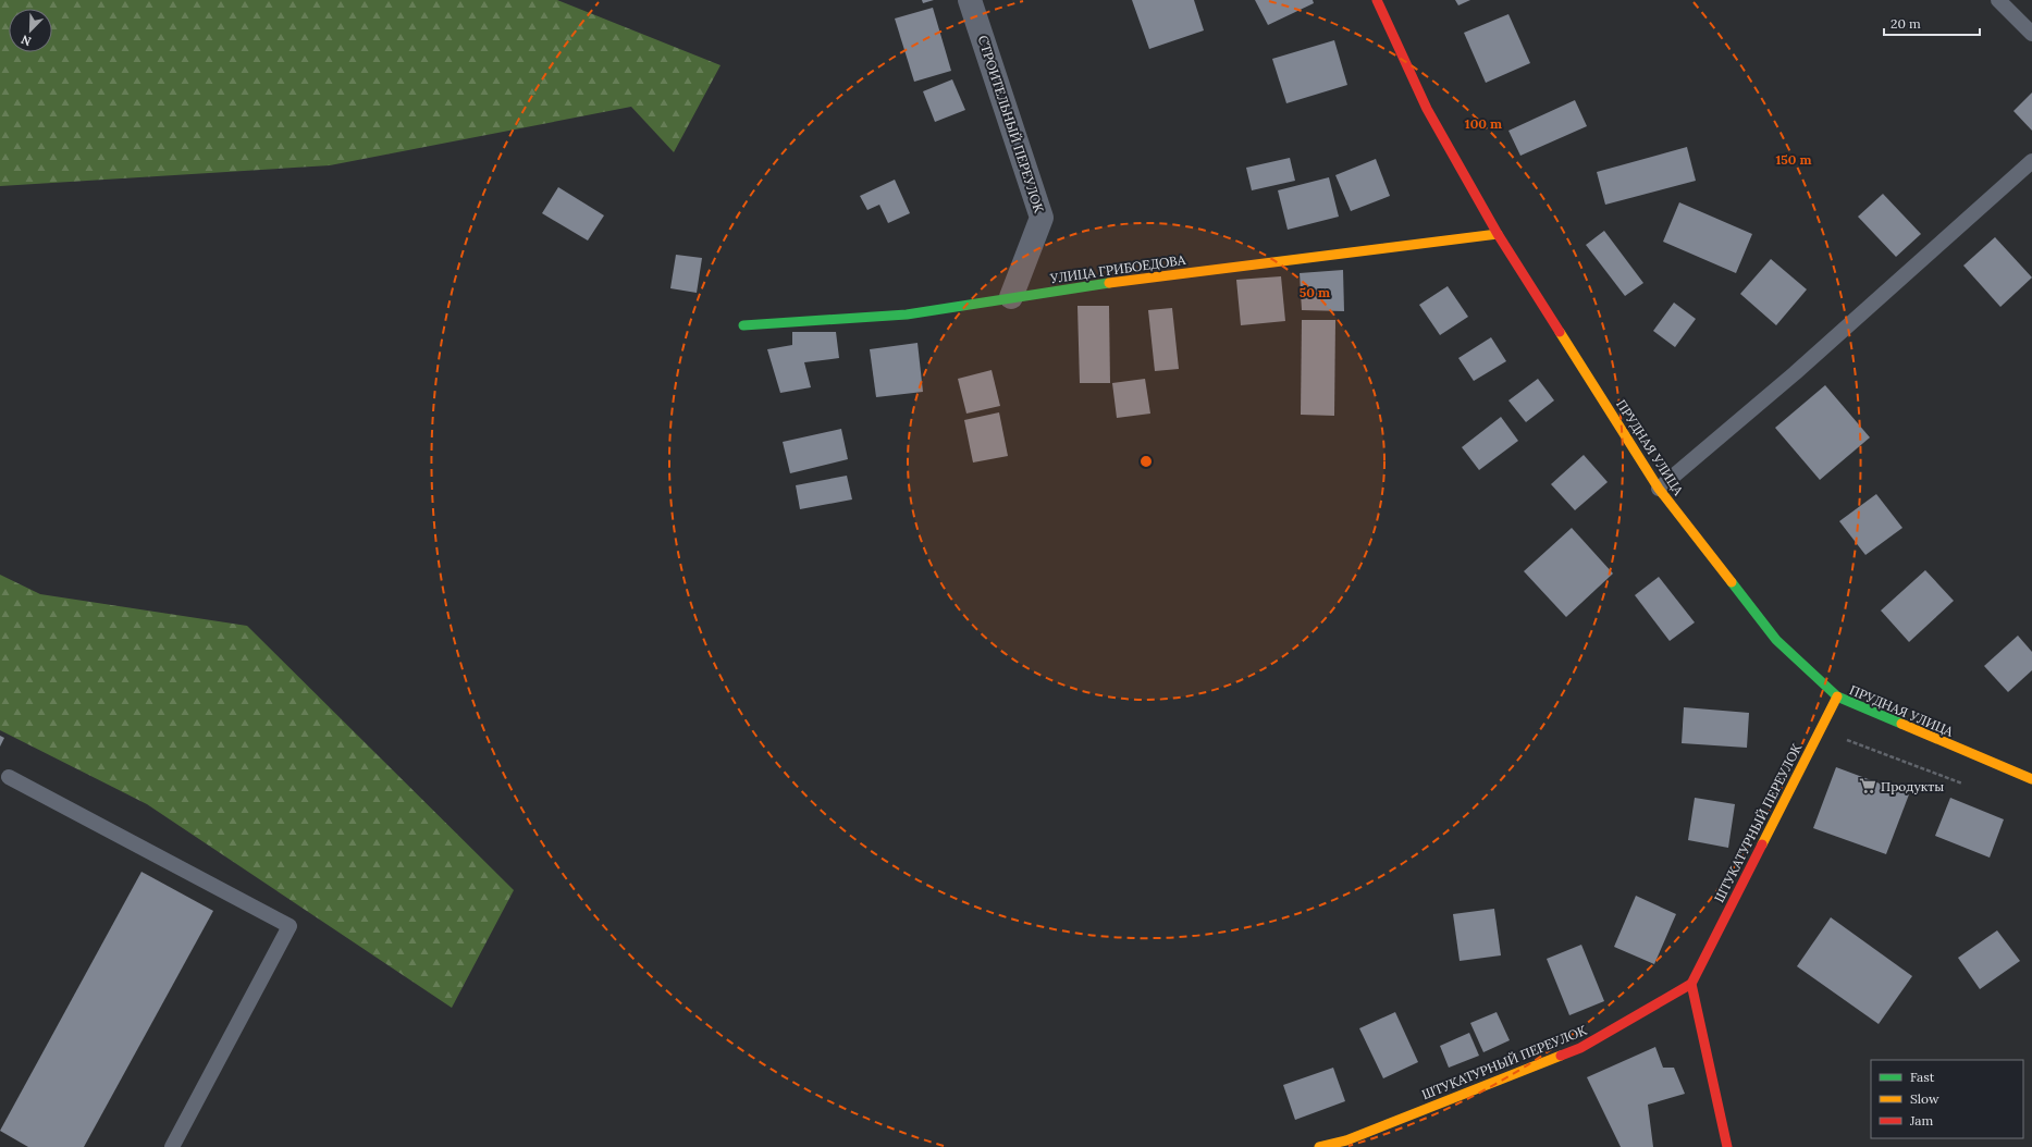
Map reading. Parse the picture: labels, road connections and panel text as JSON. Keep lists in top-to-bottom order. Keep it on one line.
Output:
{"streets":{"street":["СТРОИТЕЛЬНЫЙ ПЕРЕУЛОК","УЛИЦА ГРИБОЕДОВА","ПРУДНАЯ УЛИЦА","ШТУКАТУРНЫЙ ПЕРЕУЛОК"]},"crossings":[["СТРОИТЕЛЬНЫЙ ПЕРЕУЛОК","УЛИЦА ГРИБОЕДОВА"],["УЛИЦА ГРИБОЕДОВА","ПРУДНАЯ УЛИЦА"],["ПРУДНАЯ УЛИЦА","ШТУКАТУРНЫЙ ПЕРЕУЛОК"]],"places":{"supermarket":["Продукты"]},"legend":["Fast","Slow","Jam"],"scale_bar":"20 m","north":"bottom left","rings":["100 m","150 m","50 m"]}
